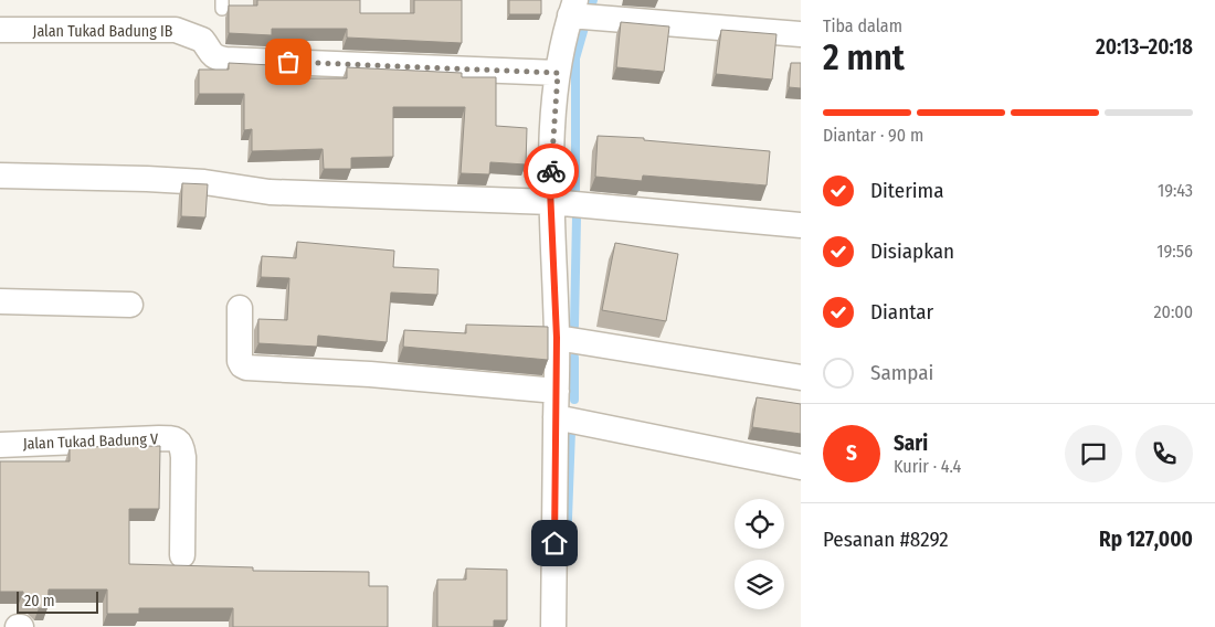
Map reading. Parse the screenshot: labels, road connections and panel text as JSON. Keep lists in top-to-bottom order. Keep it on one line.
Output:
{"streets":{"street":["Jalan Tukad Badung IB","Jalan Tukad Badung V"]},"scale_bar":"20 m","page":{"heading":["2 mnt","Tiba dalam","20:13–20:18"],"panel":["Sari","Kurir · 4.4","Pesanan #8292","Rp 127,000"],"bar":"Diantar · 90 m","list":[["Diterima","19:43"],["Disiapkan","19:56"],["Diantar","20:00"],"Sampai"],"round":"S","scale":"20 m"}}
